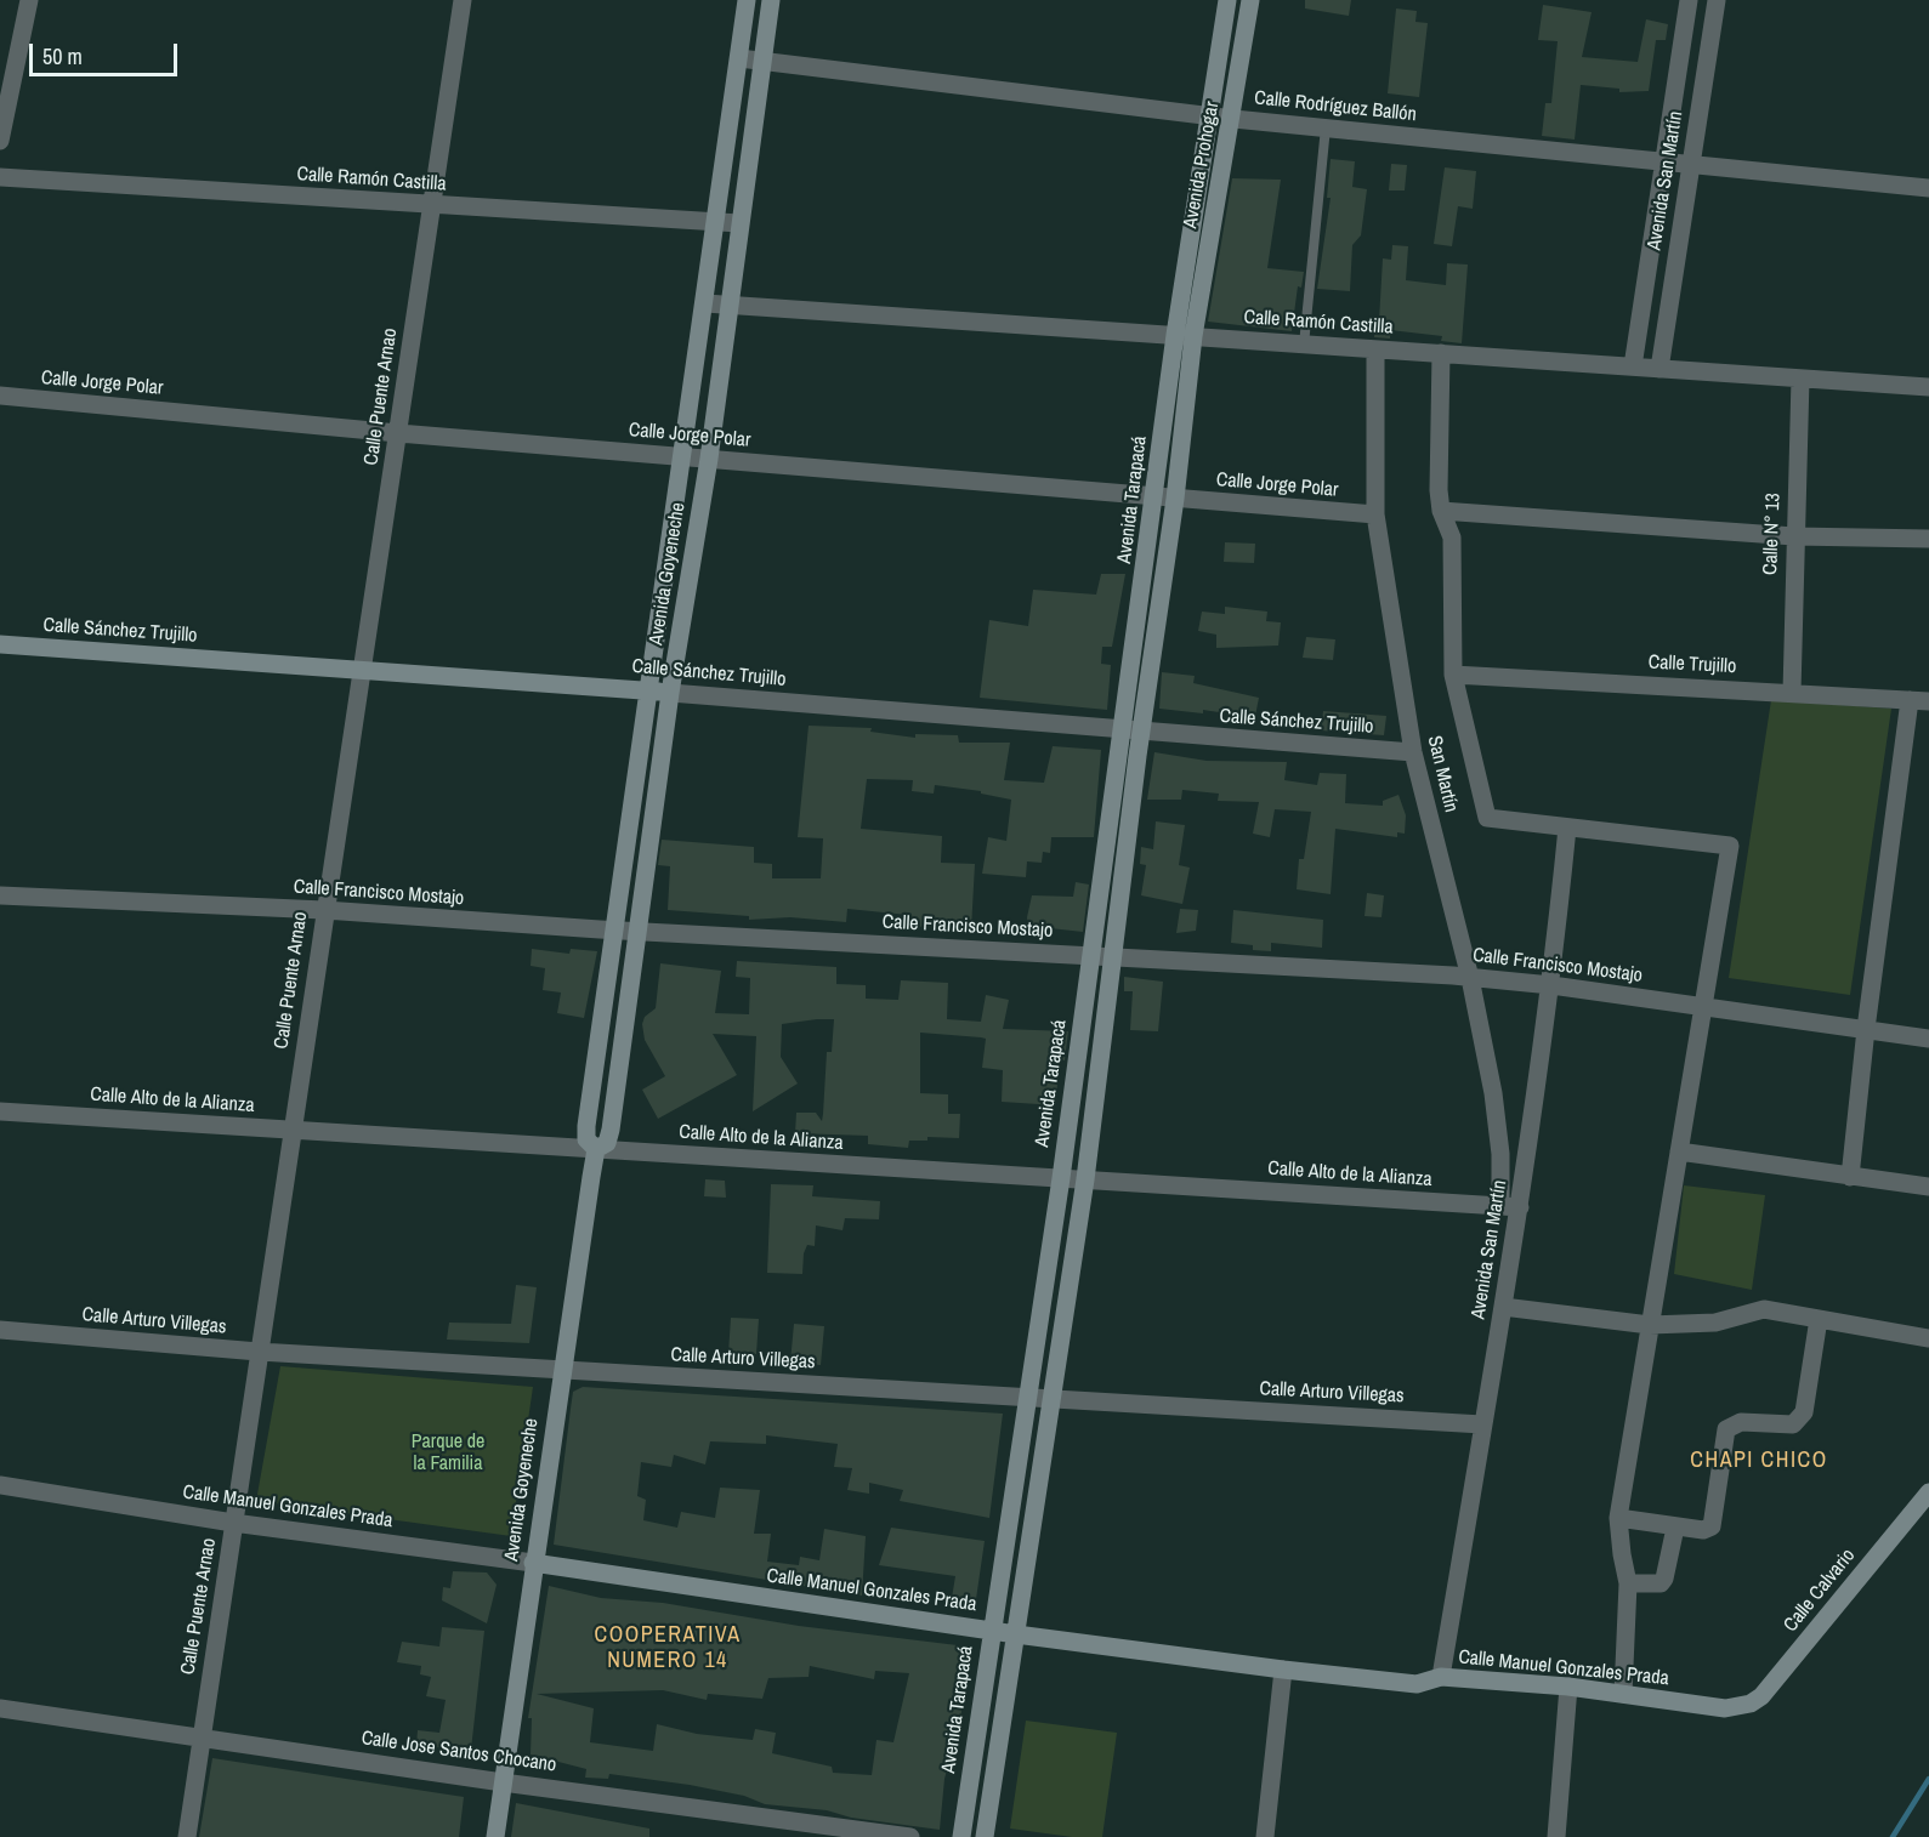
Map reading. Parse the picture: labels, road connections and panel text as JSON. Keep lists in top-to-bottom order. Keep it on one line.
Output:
{"streets":{"street":["Calle Rodríguez Ballón","Avenida Prohogar","Calle Ramón Castilla","Avenida San Martín","Calle Jorge Polar","Calle Puente Arnao","Avenida Tarapacá","Calle N° 13","Avenida Goyeneche","Calle Sánchez Trujillo","Calle Trujillo","San Martín","Calle Francisco Mostajo","Calle Alto de la Alianza","Calle Arturo Villegas","Calle Manuel Gonzales Prada","Calle Calvario","Calle Jose Santos Chocano"]},"crossings":[["Calle Rodríguez Ballón","Avenida Prohogar"],["Calle Rodríguez Ballón","Avenida San Martín"],["Calle Rodríguez Ballón","Avenida Goyeneche"],["Avenida Prohogar","Calle Ramón Castilla"],["Avenida Prohogar","Avenida Tarapacá"],["Calle Ramón Castilla","Avenida San Martín"],["Calle Ramón Castilla","Calle Puente Arnao"],["Calle Ramón Castilla","Avenida Tarapacá"],["Calle Ramón Castilla","Calle N° 13"],["Calle Ramón Castilla","Avenida Goyeneche"],["Calle Ramón Castilla","San Martín"],["Avenida San Martín","Calle Francisco Mostajo"],["Avenida San Martín","Calle Alto de la Alianza"],["Avenida San Martín","Calle Arturo Villegas"],["Avenida San Martín","Calle Manuel Gonzales Prada"],["Calle Jorge Polar","Calle Puente Arnao"],["Calle Jorge Polar","Avenida Tarapacá"],["Calle Jorge Polar","Avenida Goyeneche"],["Calle Jorge Polar","San Martín"],["Calle Puente Arnao","Calle Sánchez Trujillo"],["Calle Puente Arnao","Calle Francisco Mostajo"],["Calle Puente Arnao","Calle Alto de la Alianza"],["Calle Puente Arnao","Calle Arturo Villegas"],["Calle Puente Arnao","Calle Manuel Gonzales Prada"],["Calle Puente Arnao","Calle Jose Santos Chocano"],["Avenida Tarapacá","Calle Sánchez Trujillo"],["Avenida Tarapacá","Calle Francisco Mostajo"],["Avenida Tarapacá","Calle Alto de la Alianza"],["Avenida Tarapacá","Calle Arturo Villegas"],["Avenida Tarapacá","Calle Manuel Gonzales Prada"],["Calle N° 13","Calle Trujillo"],["Avenida Goyeneche","Calle Sánchez Trujillo"],["Avenida Goyeneche","Calle Francisco Mostajo"],["Avenida Goyeneche","Calle Alto de la Alianza"],["Avenida Goyeneche","Calle Arturo Villegas"],["Avenida Goyeneche","Calle Manuel Gonzales Prada"],["Avenida Goyeneche","Calle Jose Santos Chocano"],["Calle Sánchez Trujillo","San Martín"],["San Martín","Calle Francisco Mostajo"],["San Martín","Calle Alto de la Alianza"],["Calle Manuel Gonzales Prada","Calle Calvario"]],"districts":["CHAPI CHICO","COOPERATIVA NUMERO 14"],"parks":["Parque de la Familia"],"scale_bar":"50 m"}
